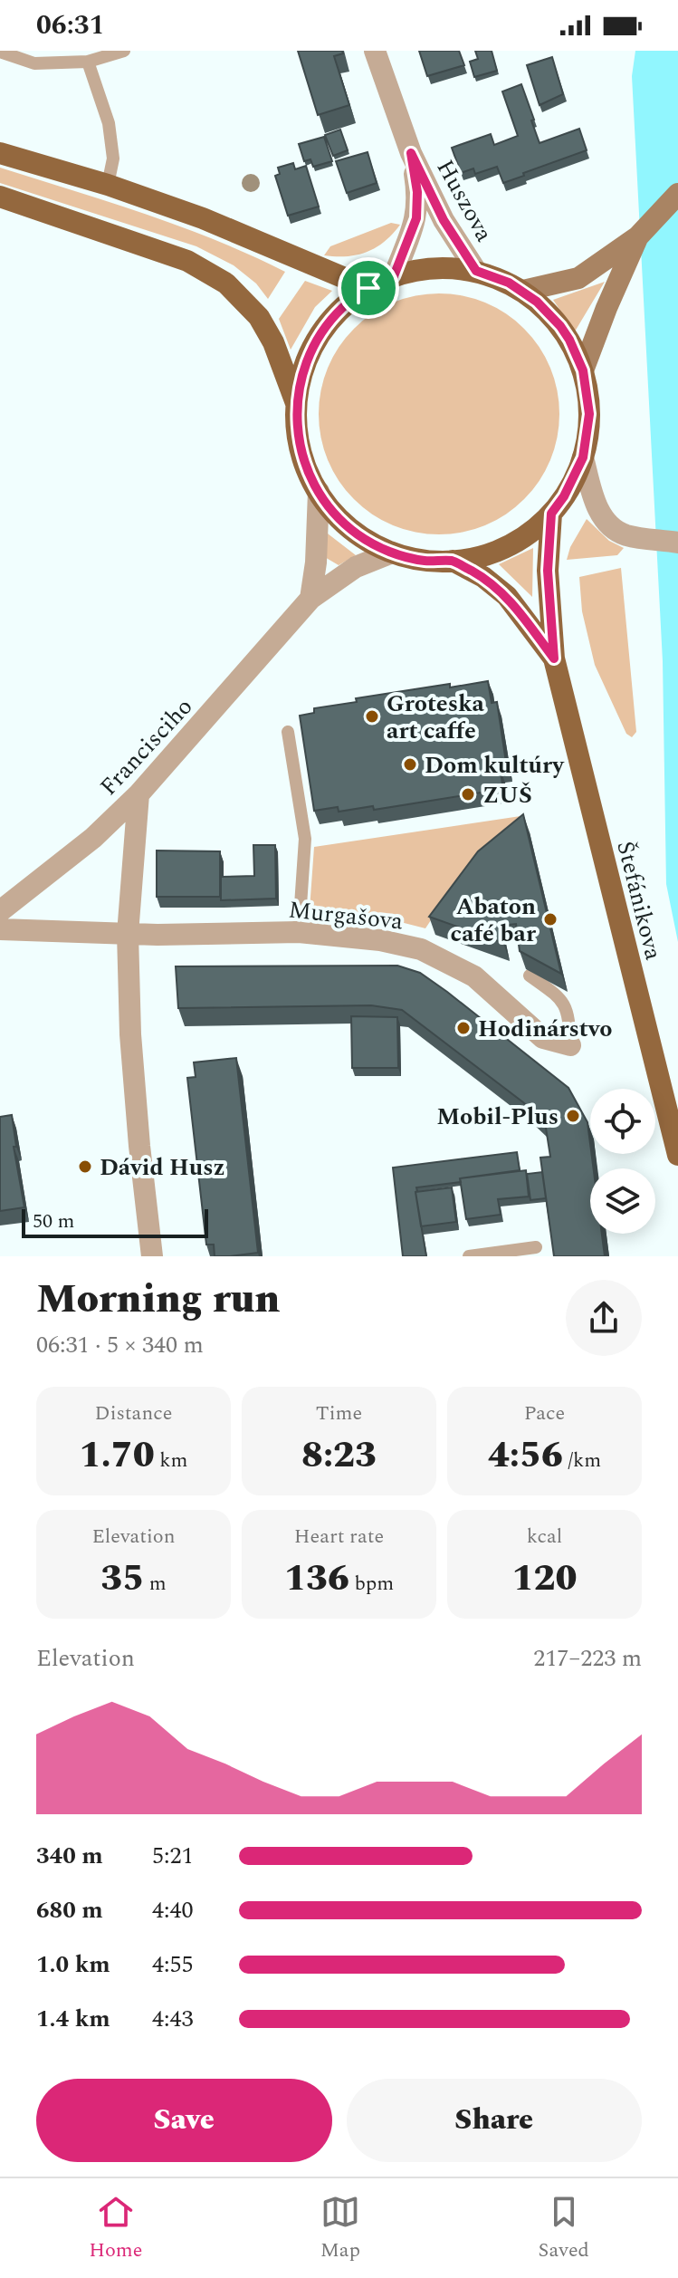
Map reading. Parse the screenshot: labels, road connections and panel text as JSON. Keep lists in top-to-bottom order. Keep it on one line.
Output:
{"streets":{"main road":["Štefánikova"],"street":["Huszova","Francisciho","Murgašova"]},"places":["Groteska art caffe","Dom kultúry","ZUŠ","Abaton café bar","Hodinárstvo","Mobil-Plus","Dávid Husz"],"scale_bar":"50 m","page":{"status":"06:31","scale":"50 m","heading":["Morning run","06:31 · 5 × 340 m"],"stats":[["Distance","1.70 km"],["Time","8:23"],["Pace","4:56 /km"],["Elevation","35 m"],["Heart rate","136 bpm"],["kcal","120"]],"chart":["Elevation","217–223 m"],"list":[{"name":"340 m","note":"5:21"},{"name":"680 m","note":"4:40"},{"name":"1.0 km","note":"4:55"},{"name":"1.4 km","note":"4:43"}],"buttons":["Save","Share"],"tabs":["Home","Map","Saved"]}}
